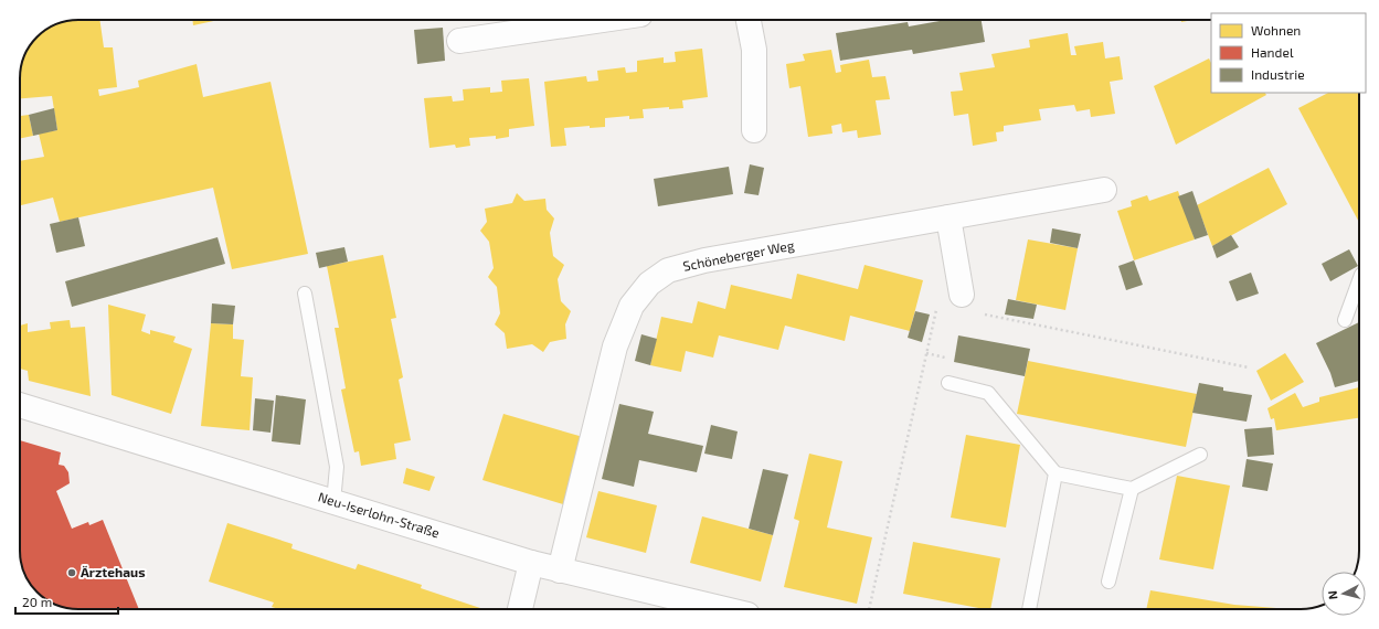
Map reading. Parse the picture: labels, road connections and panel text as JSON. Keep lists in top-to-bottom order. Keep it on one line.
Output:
{"streets":{"street":["Schöneberger Weg","Neu-Iserlohn-Straße"]},"crossings":[["Schöneberger Weg","Neu-Iserlohn-Straße"]],"places":["Ärztehaus"],"legend":["Wohnen","Handel","Industrie"],"scale_bar":"20 m","north":"left"}
